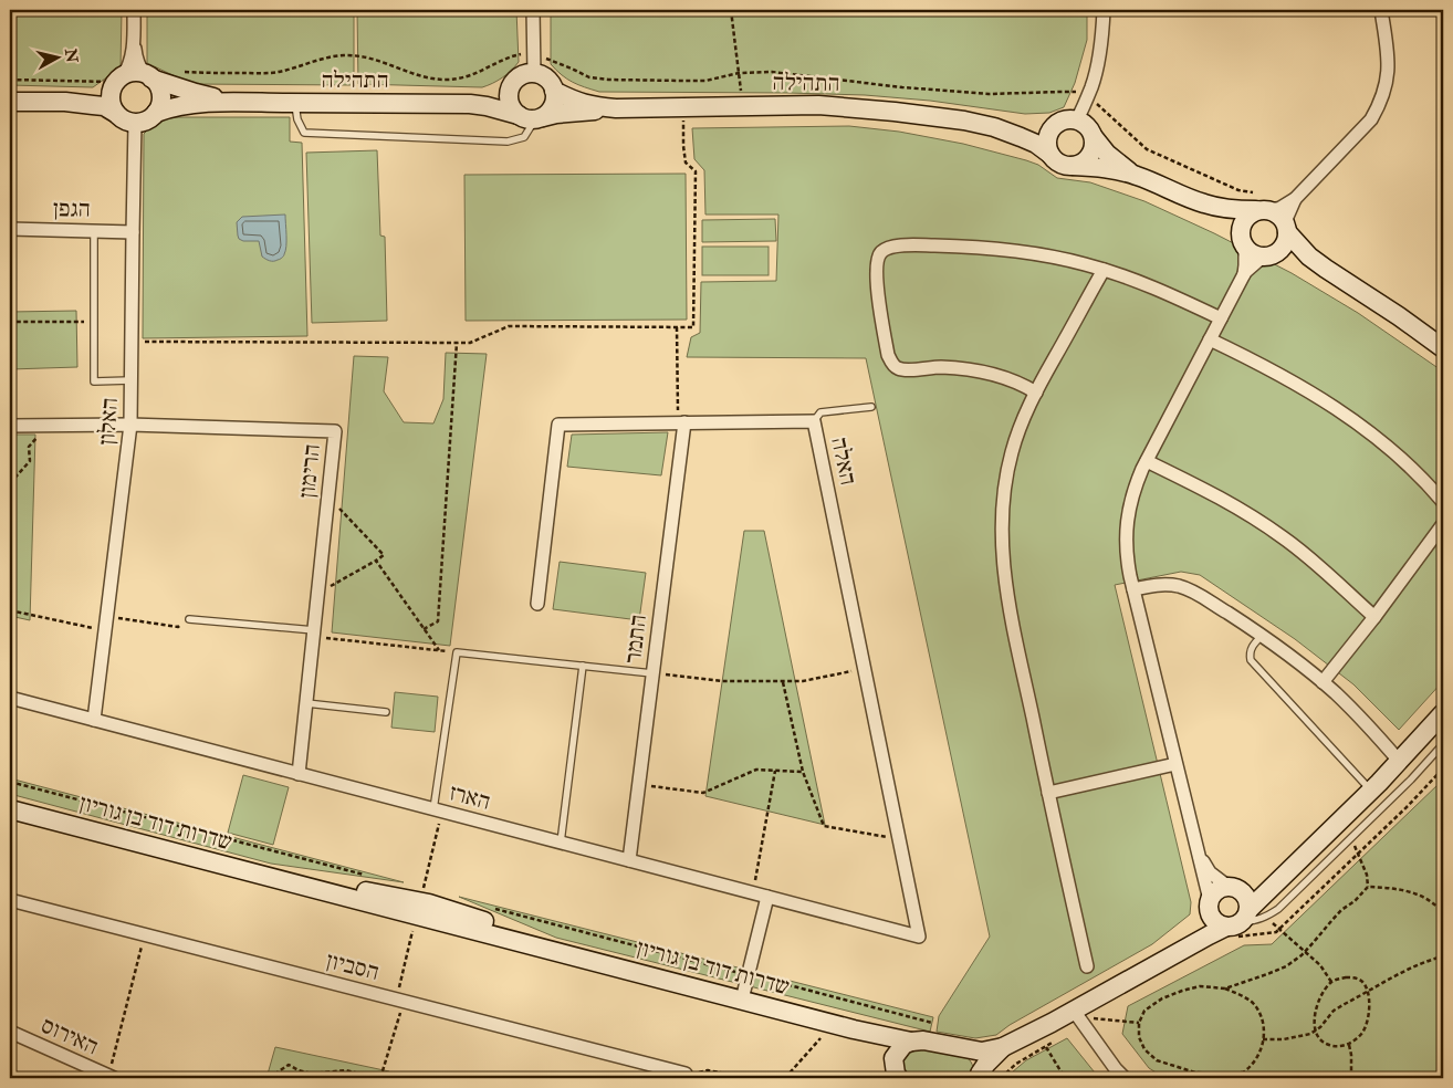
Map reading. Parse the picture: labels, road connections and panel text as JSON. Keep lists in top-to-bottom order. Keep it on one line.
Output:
{"streets":{"street":["התהילה","הגפן","האלון","האלה","הרימון","התמר","הארז","שדרות דוד בן גוריון","הסביון","האירוס"]},"crossings":[["התהילה","האלון"],["הגפן","האלון"],["האלון","הרימון"],["האלון","הארז"],["האלה","התמר"],["האלה","הארז"],["הרימון","הארז"],["התמר","הארז"]],"north":"right"}
